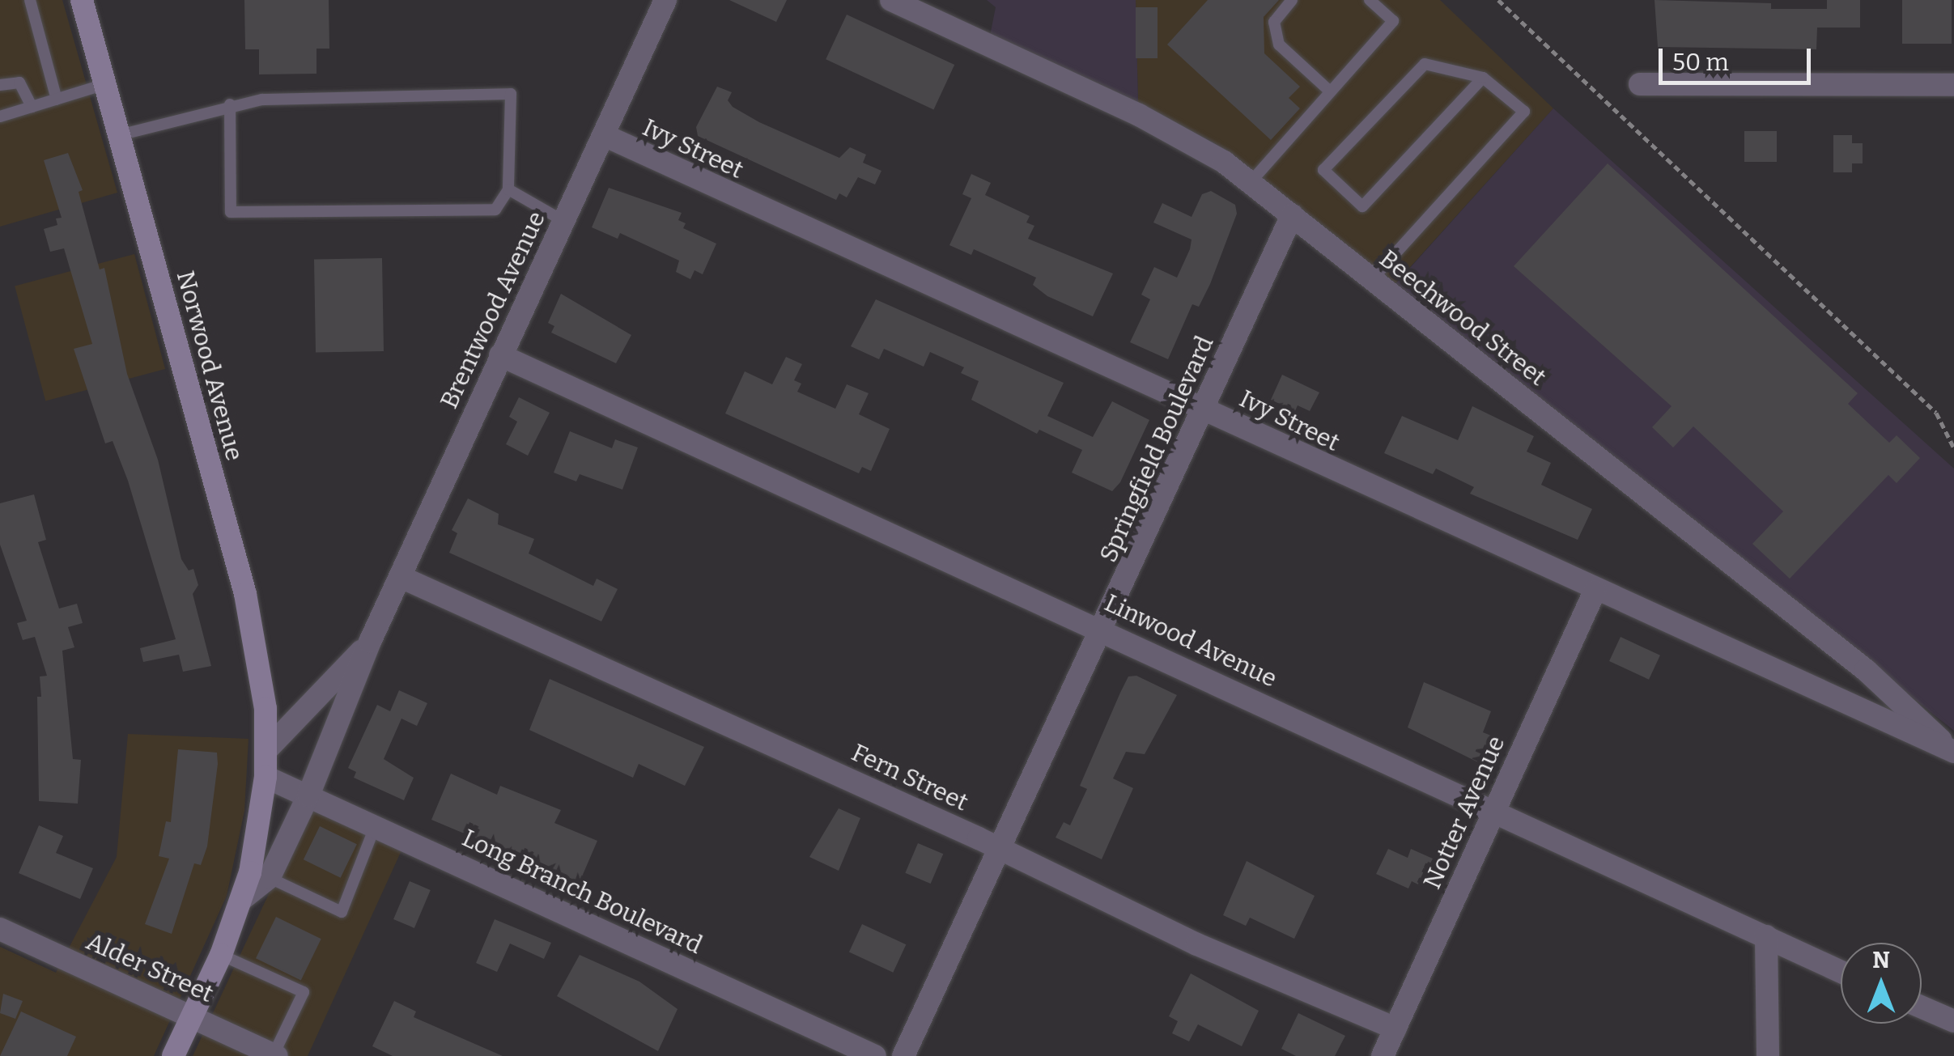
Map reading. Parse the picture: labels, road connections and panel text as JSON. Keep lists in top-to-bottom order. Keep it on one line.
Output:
{"streets":{"main road":["Brentwood Avenue","Norwood Avenue"],"street":["Ivy Street","Beechwood Street","Springfield Boulevard","Linwood Avenue","Fern Street","Notter Avenue","Long Branch Boulevard","Alder Street"]},"crossings":[["Ivy Street","Brentwood Avenue"],["Ivy Street","Beechwood Street"],["Ivy Street","Springfield Boulevard"],["Ivy Street","Notter Avenue"],["Brentwood Avenue","Norwood Avenue"],["Brentwood Avenue","Linwood Avenue"],["Brentwood Avenue","Fern Street"],["Brentwood Avenue","Long Branch Boulevard"],["Brentwood Avenue","Alder Street"],["Beechwood Street","Springfield Boulevard"],["Springfield Boulevard","Linwood Avenue"],["Springfield Boulevard","Fern Street"],["Linwood Avenue","Notter Avenue"],["Fern Street","Notter Avenue"]],"scale_bar":"50 m","north":"top"}
